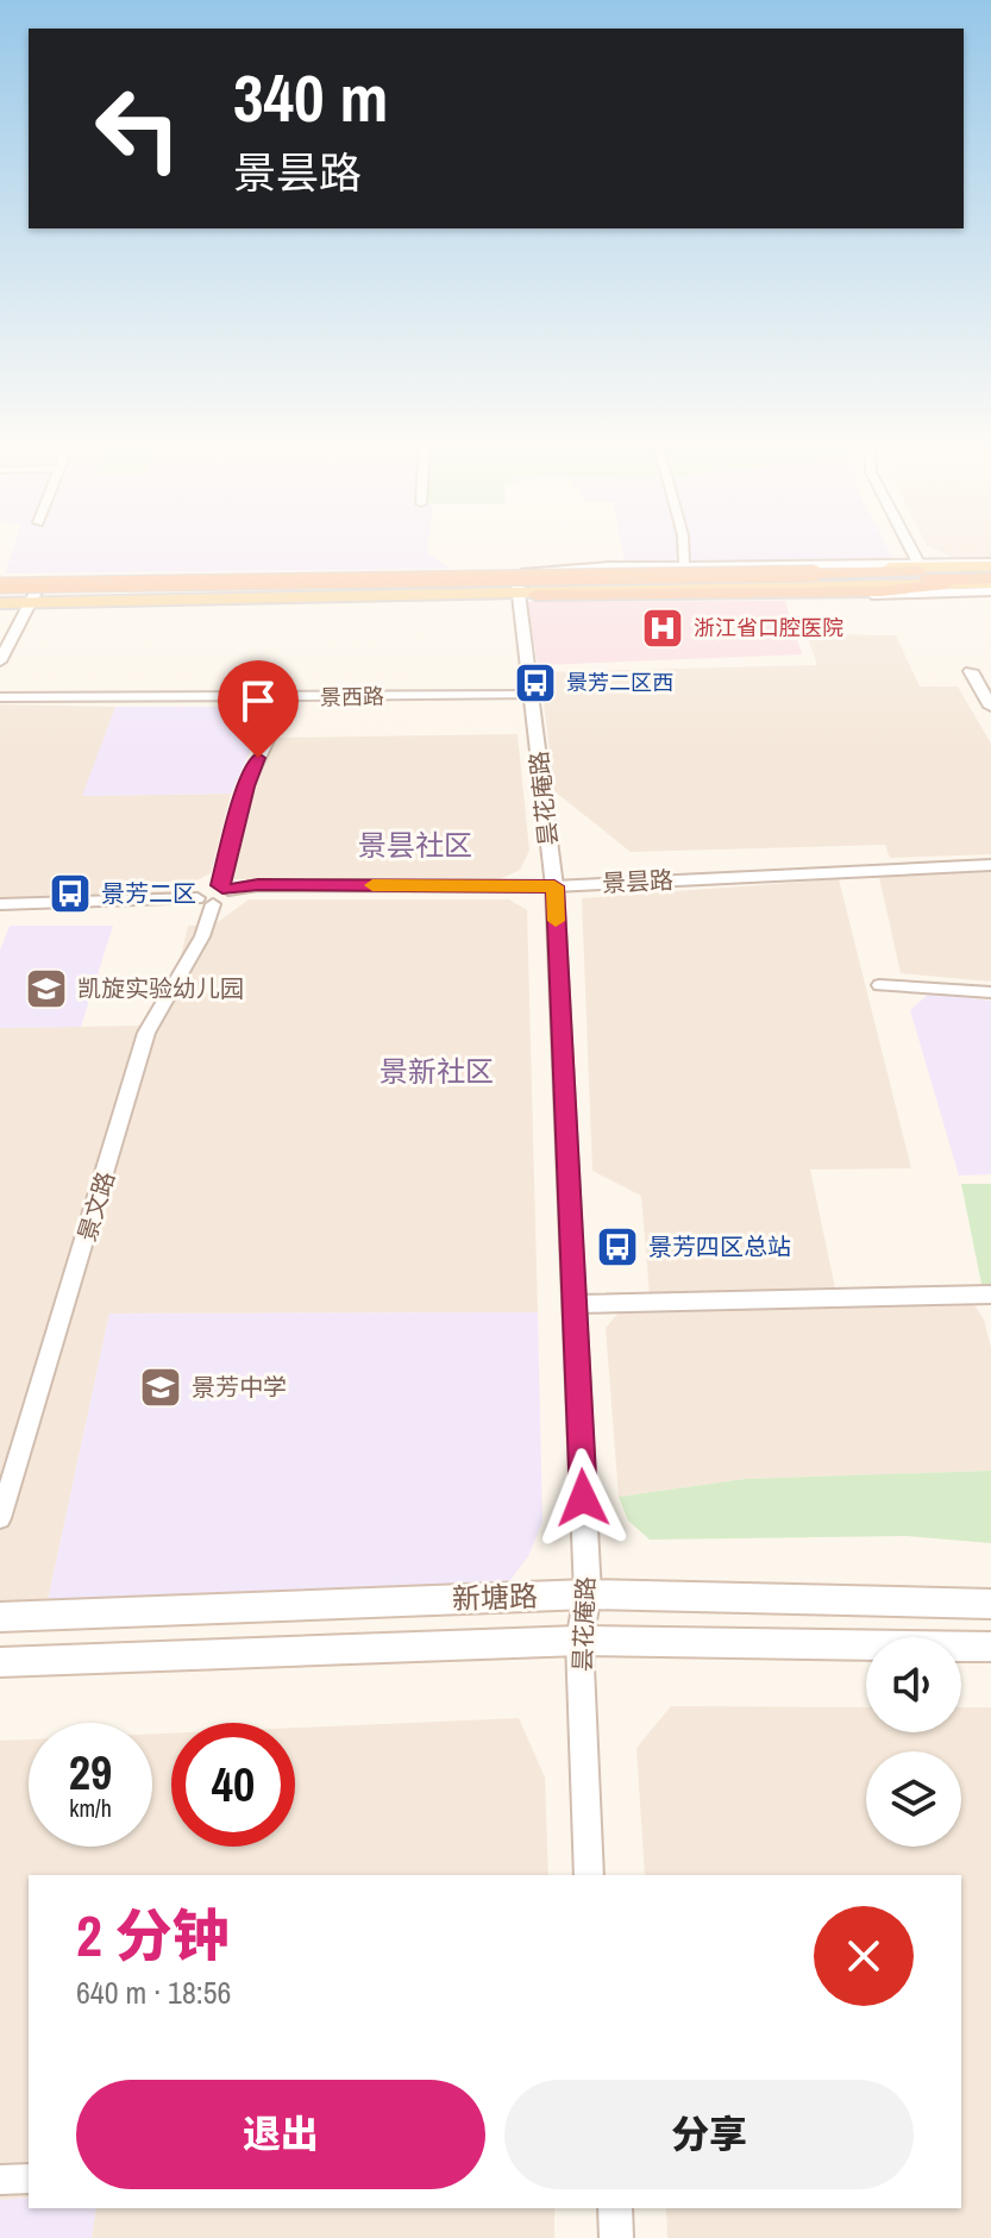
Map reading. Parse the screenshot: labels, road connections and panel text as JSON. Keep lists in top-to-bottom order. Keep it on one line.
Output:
{"streets":{"main road":["新塘路"],"street":["景西路","昙花庵路","景昙路","景文路"]},"crossings":[["景西路","昙花庵路"],["昙花庵路","景昙路"],["昙花庵路","新塘路"]],"districts":["景昙社区","景新社区"],"places":{"hospital":["浙江省口腔医院"],"bus stop":["景芳二区西","景芳二区","景芳四区总站"],"school or university":["凯旋实验幼儿园","景芳中学"]},"page":{"turn":["340 m","景昙路"],"speed":"29 km/h","limit":"40","heading":["2 分钟","640 m · 18:56"],"buttons":["退出","分享"]}}
